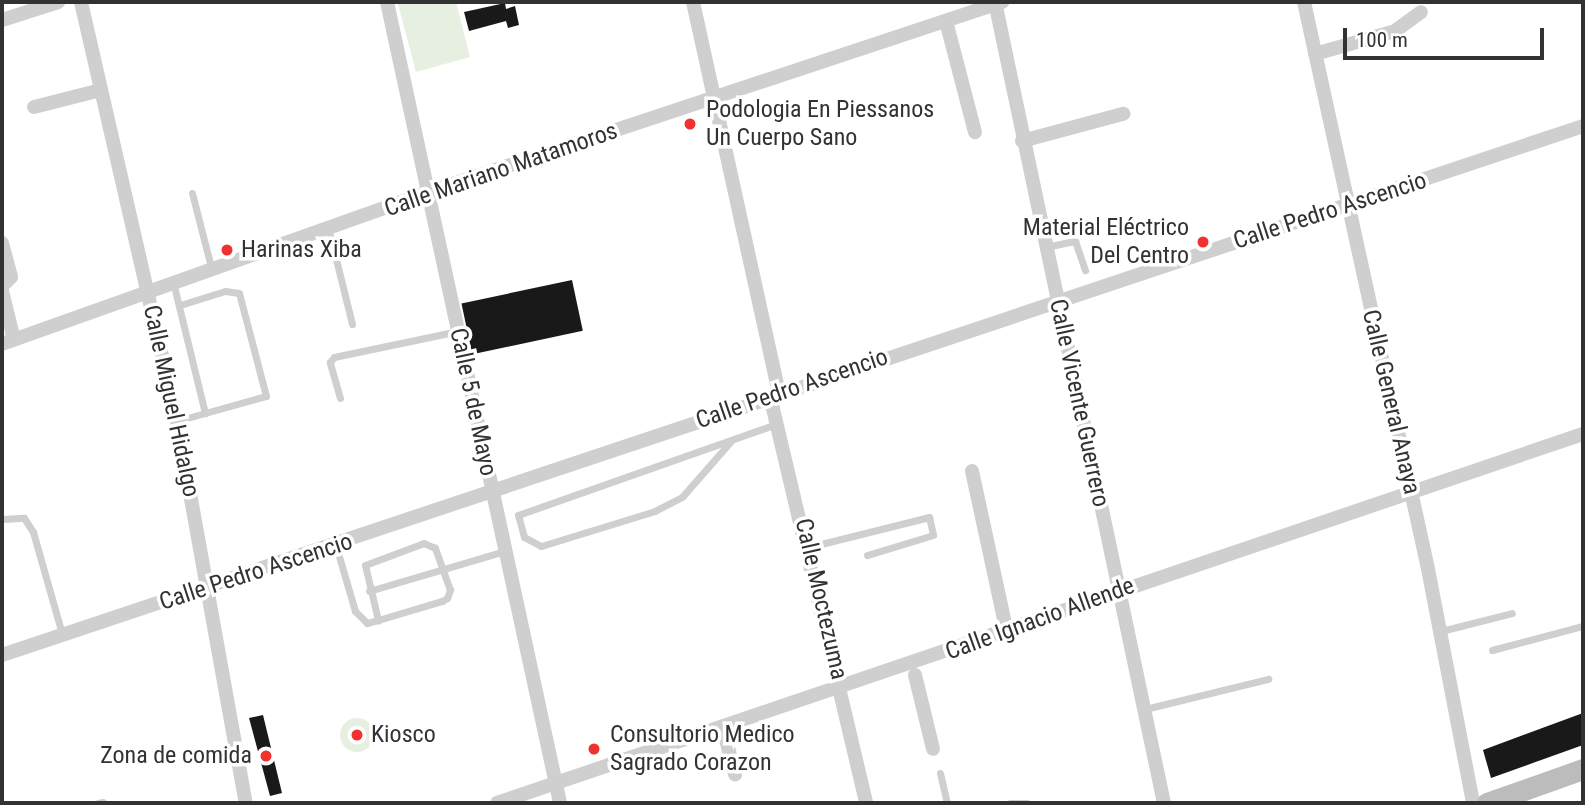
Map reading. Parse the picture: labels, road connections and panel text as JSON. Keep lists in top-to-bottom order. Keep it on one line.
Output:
{"streets":{"street":["Calle Mariano Matamoros","Calle Pedro Ascencio","Calle Miguel Hidalgo","Calle 5 de Mayo","Calle General Anaya","Calle Vicente Guerrero","Calle Moctezuma","Calle Ignacio Allende"]},"crossings":[["Calle Mariano Matamoros","Calle Miguel Hidalgo"],["Calle Mariano Matamoros","Calle 5 de Mayo"],["Calle Mariano Matamoros","Calle Vicente Guerrero"],["Calle Mariano Matamoros","Calle Moctezuma"],["Calle Pedro Ascencio","Calle Miguel Hidalgo"],["Calle Pedro Ascencio","Calle 5 de Mayo"],["Calle Pedro Ascencio","Calle General Anaya"],["Calle Pedro Ascencio","Calle Vicente Guerrero"],["Calle Pedro Ascencio","Calle Moctezuma"],["Calle 5 de Mayo","Calle Ignacio Allende"],["Calle General Anaya","Calle Ignacio Allende"],["Calle Vicente Guerrero","Calle Ignacio Allende"],["Calle Moctezuma","Calle Ignacio Allende"]],"places":["Podologia En Piessanos Un Cuerpo Sano","Material Eléctrico Del Centro","Harinas Xiba","Kiosco","Consultorio Medico Sagrado Corazon","Zona de comida"],"scale_bar":"100 m"}
